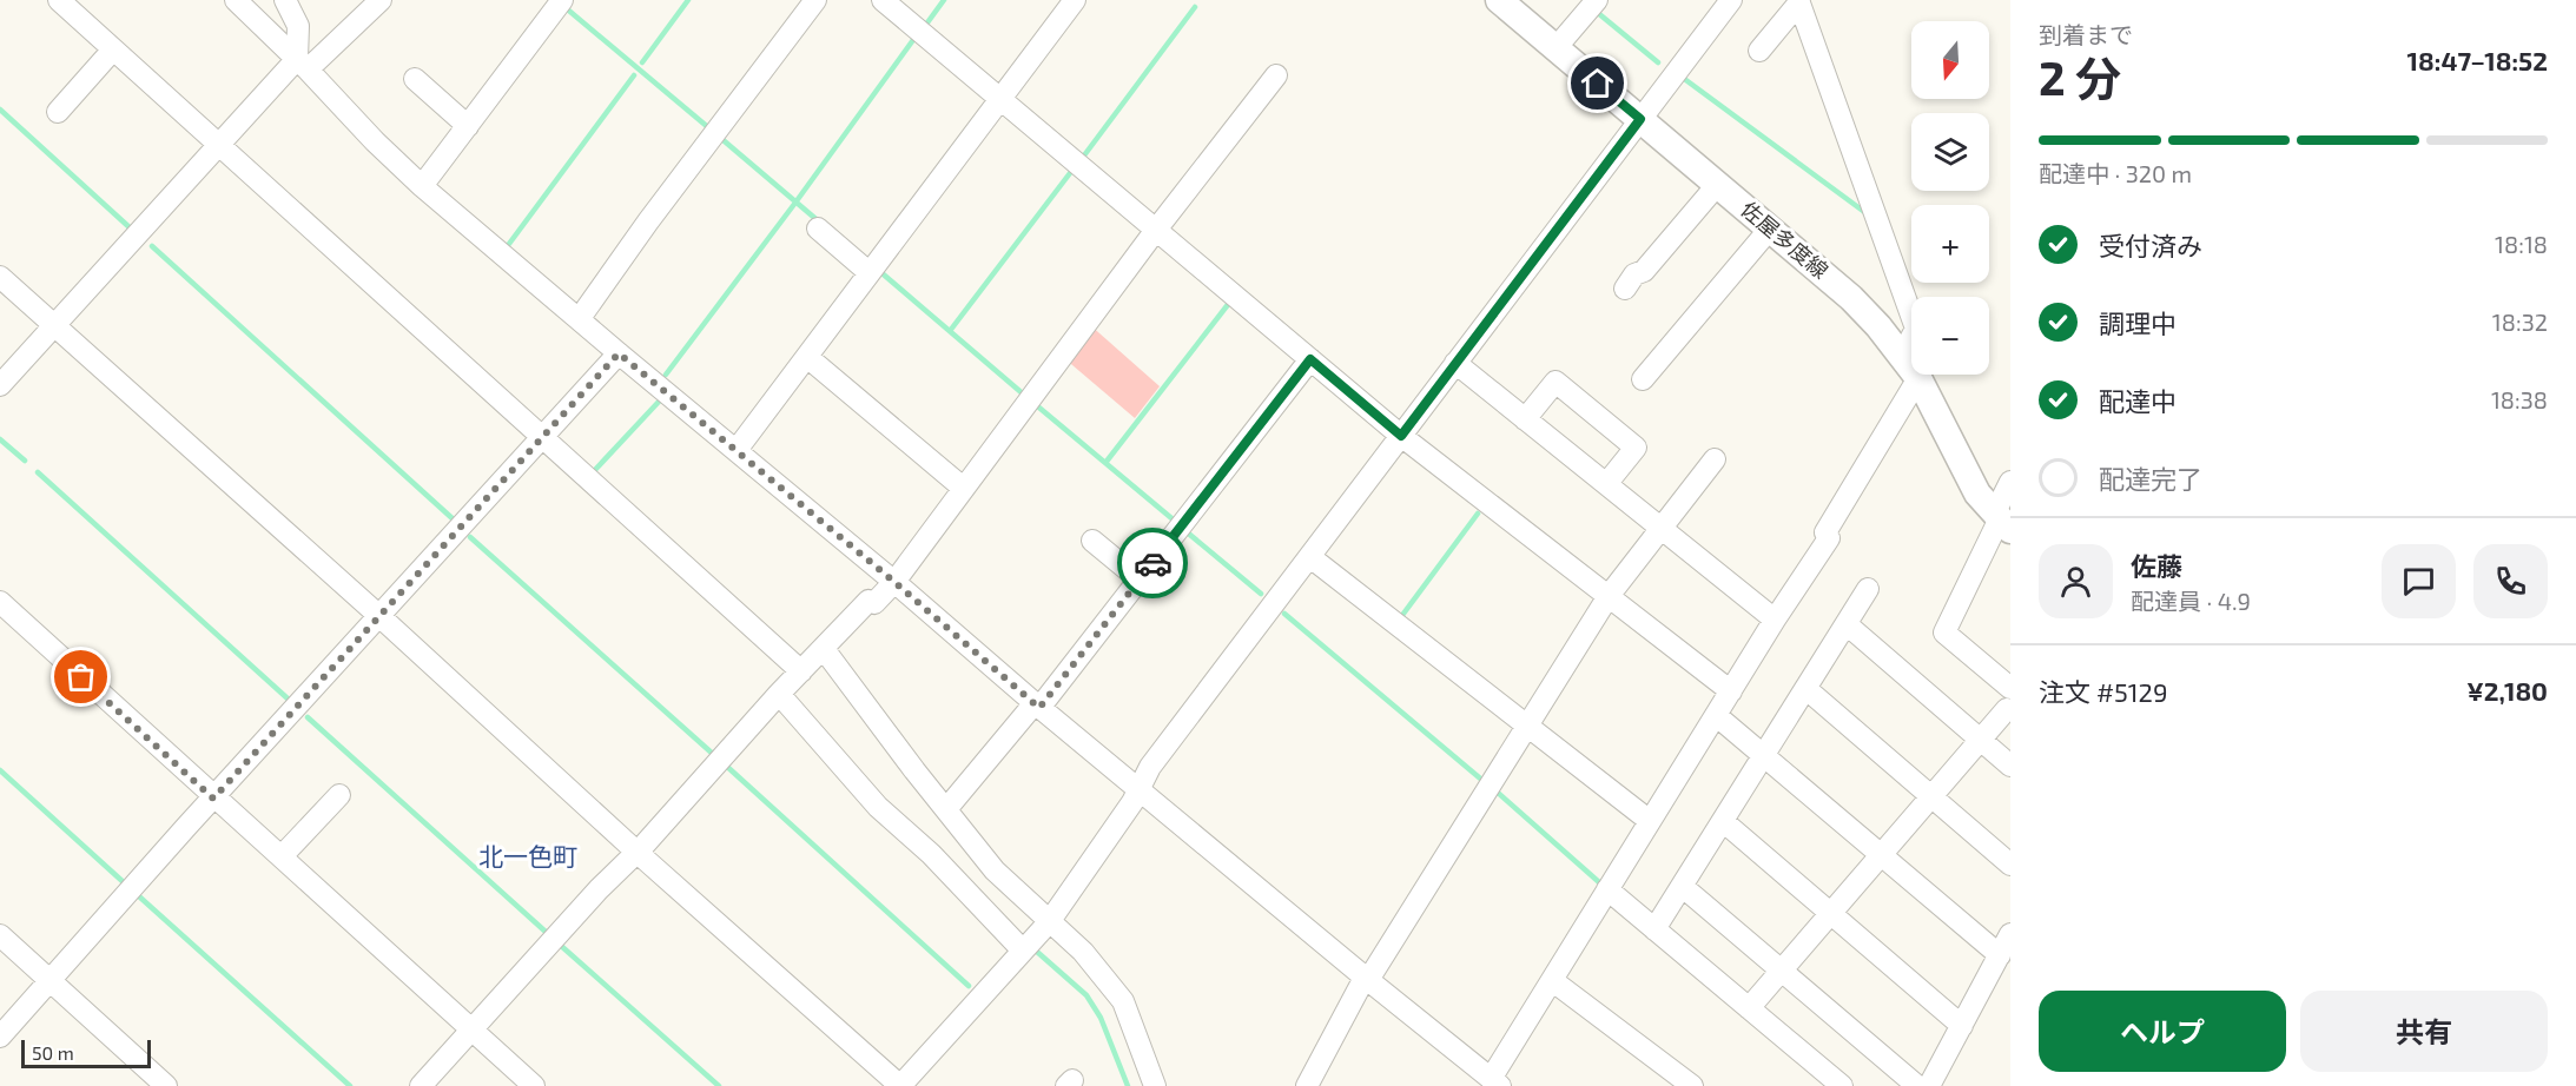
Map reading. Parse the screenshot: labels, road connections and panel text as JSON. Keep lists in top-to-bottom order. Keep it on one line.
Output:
{"streets":{"main road":["佐屋多度線"]},"districts":["北一色町"],"scale_bar":"50 m","north":"bottom","page":{"heading":["2 分","到着まで","18:47–18:52"],"panel":["佐藤","配達員 · 4.9","注文 #5129","¥2,180"],"map_buttons":["+","−"],"bar":"配達中 · 320 m","list":[["受付済み","18:18"],["調理中","18:32"],["配達中","18:38"],"配達完了"],"buttons":["ヘルプ","共有"],"scale":"50 m"}}
